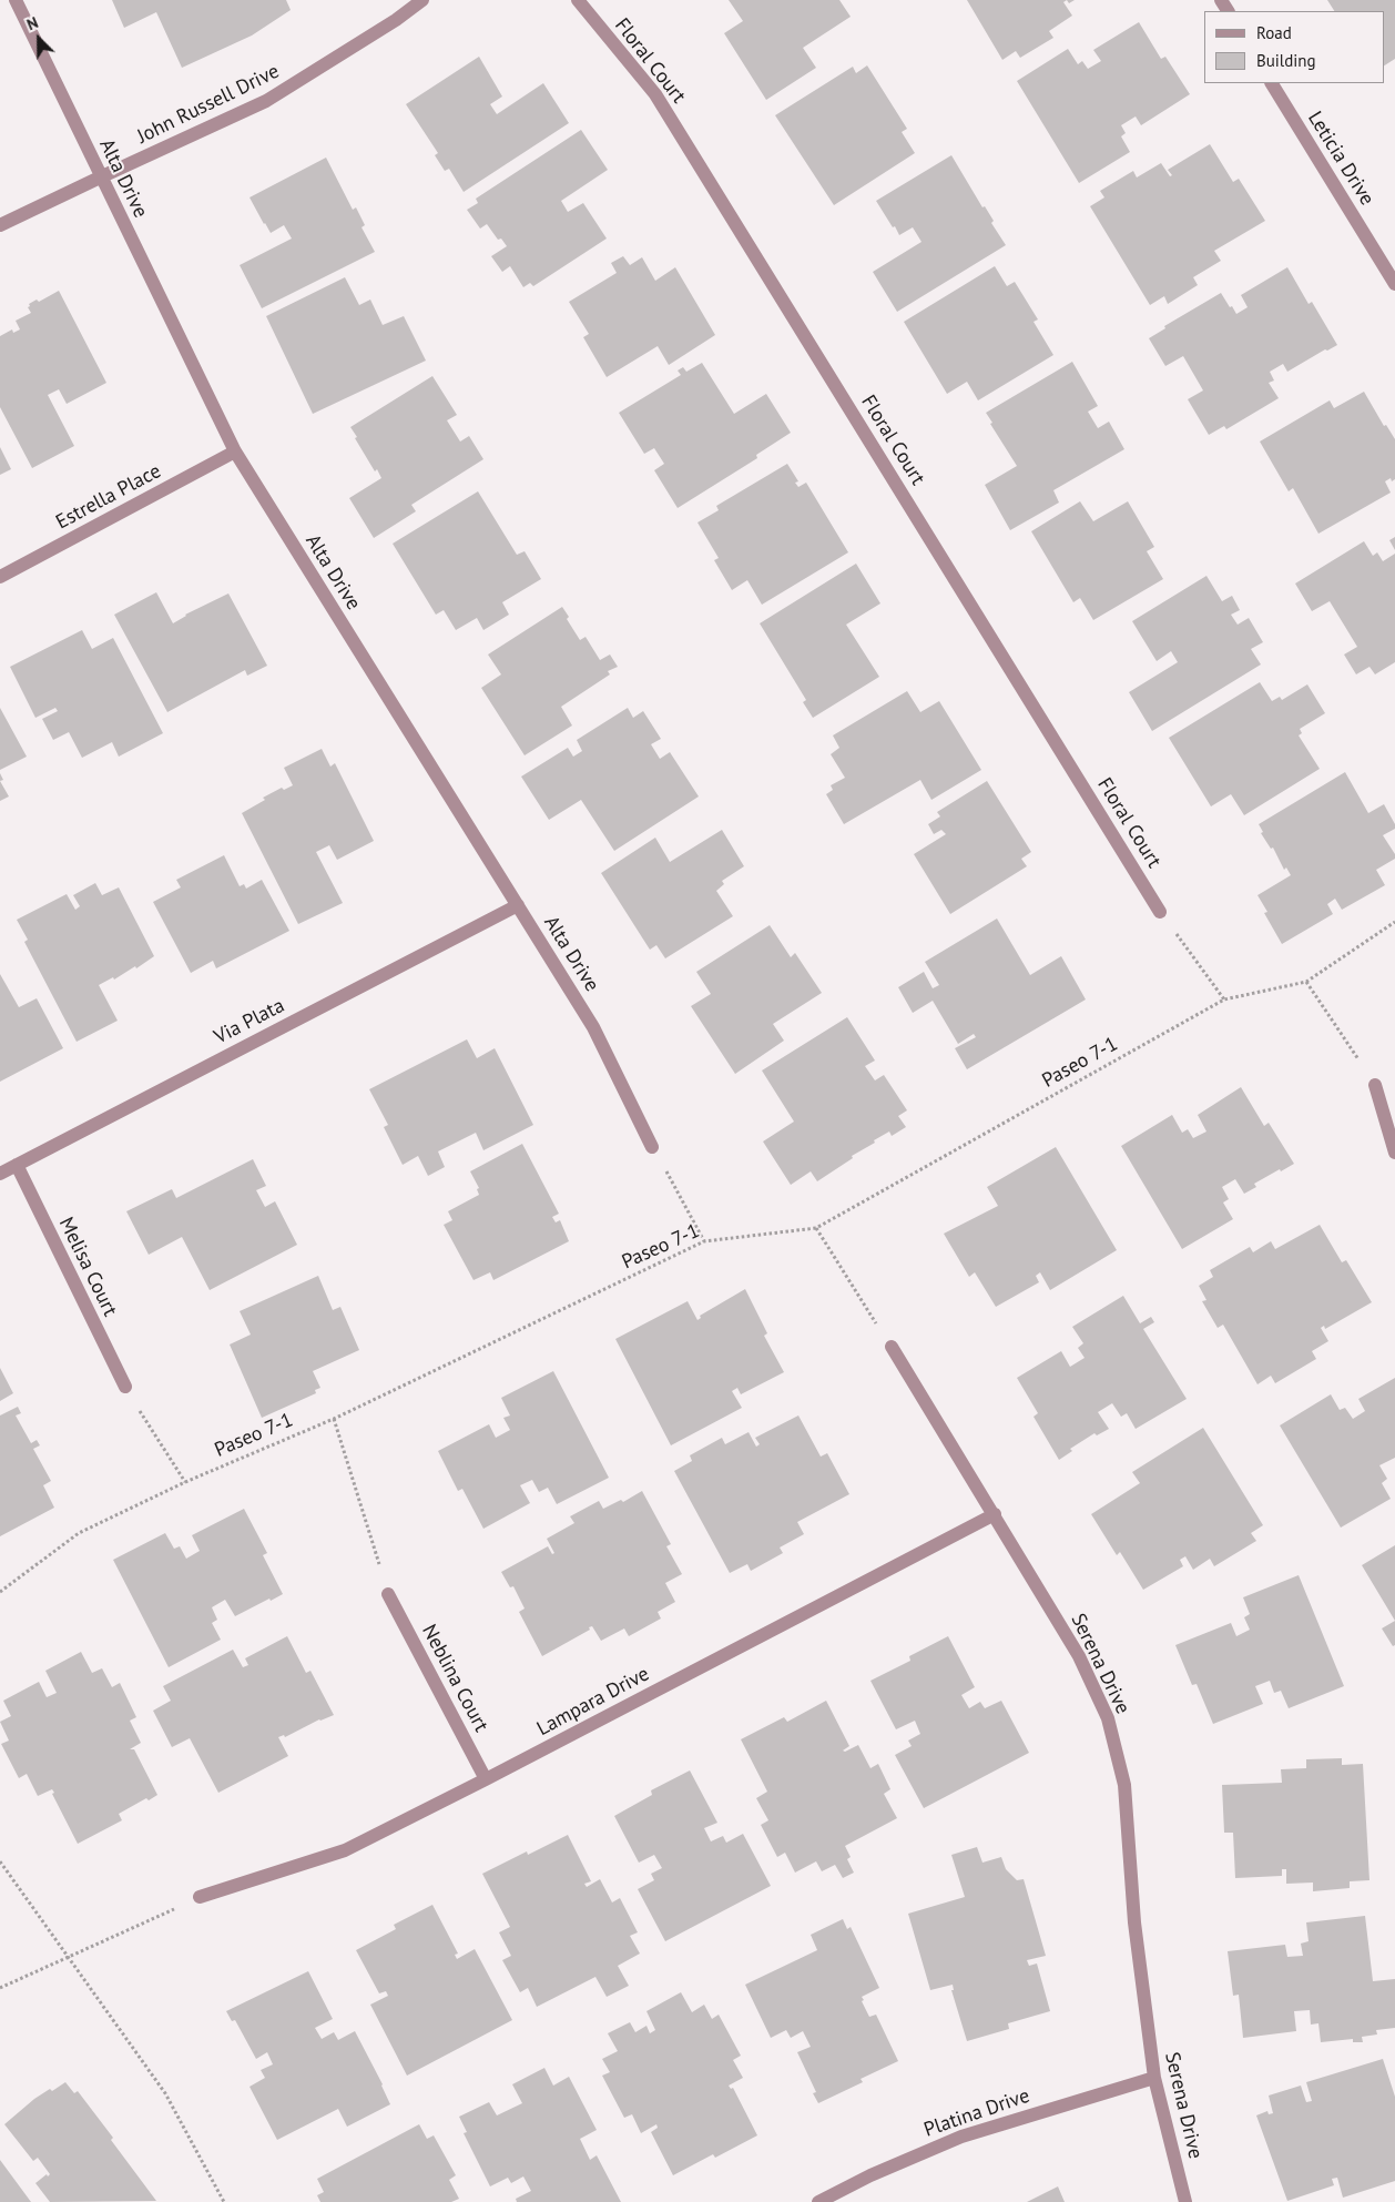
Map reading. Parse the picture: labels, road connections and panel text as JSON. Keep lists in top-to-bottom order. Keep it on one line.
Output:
{"streets":{"street":["Floral Court","John Russell Drive","Leticia Drive","Alta Drive","Estrella Place","Via Plata","Melisa Court","Serena Drive","Neblina Court","Lampara Drive","Platina Drive"],"path":["Paseo 7-1"]},"crossings":[["John Russell Drive","Alta Drive"],["Alta Drive","Estrella Place"],["Alta Drive","Via Plata"],["Via Plata","Melisa Court"],["Serena Drive","Lampara Drive"],["Serena Drive","Platina Drive"],["Neblina Court","Lampara Drive"]],"legend":["Road","Building"],"north":"top left"}
